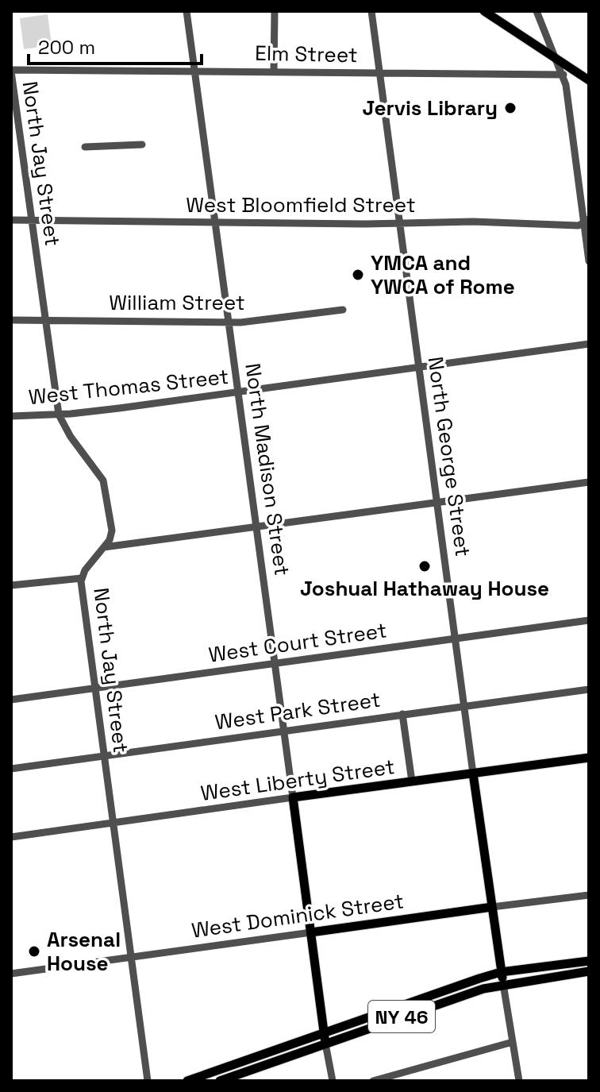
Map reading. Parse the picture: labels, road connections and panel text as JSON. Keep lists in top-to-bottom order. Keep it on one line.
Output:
{"streets":{"main road":["North George Street","North Madison Street","West Liberty Street","West Dominick Street","NY 46"],"street":["Elm Street","North Jay Street","West Bloomfield Street","William Street","West Thomas Street","West Court Street","West Park Street"]},"crossings":[["Elm Street","North Jay Street"],["Elm Street","North George Street"],["Elm Street","North Madison Street"],["North Jay Street","West Bloomfield Street"],["North Jay Street","William Street"],["North Jay Street","West Thomas Street"],["North Jay Street","West Court Street"],["North Jay Street","West Park Street"],["North Jay Street","West Liberty Street"],["North Jay Street","West Dominick Street"],["West Bloomfield Street","North George Street"],["West Bloomfield Street","North Madison Street"],["William Street","North Madison Street"],["West Thomas Street","North George Street"],["West Thomas Street","North Madison Street"],["North George Street","West Court Street"],["North George Street","West Park Street"],["North George Street","West Liberty Street"],["North George Street","West Dominick Street"],["North George Street","NY 46"],["North Madison Street","West Court Street"],["North Madison Street","West Park Street"],["North Madison Street","West Liberty Street"],["North Madison Street","West Dominick Street"],["North Madison Street","NY 46"]],"places":["Jervis Library","YMCA and YWCA of Rome","Joshual Hathaway House","Arsenal House"],"scale_bar":"200 m"}
